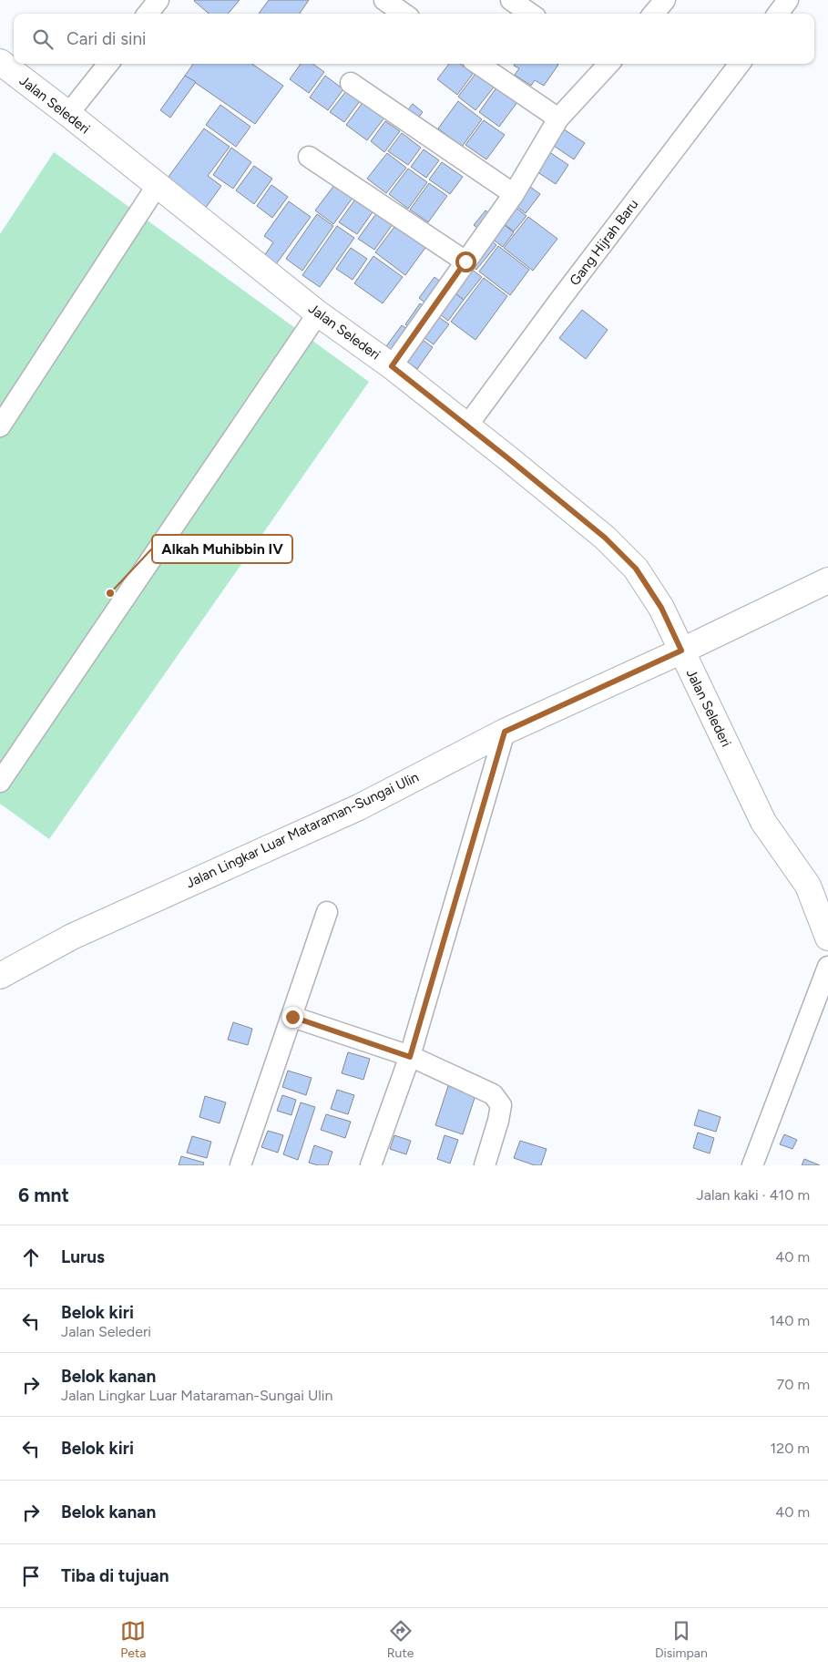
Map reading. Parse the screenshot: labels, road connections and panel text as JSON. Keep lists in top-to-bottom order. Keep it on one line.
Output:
{"streets":{"street":["Jalan Selederi","Gang Hijrah Baru","Jalan Lingkar Luar Mataraman-Sungai Ulin"]},"crossings":[["Jalan Selederi","Gang Hijrah Baru"],["Jalan Selederi","Jalan Lingkar Luar Mataraman-Sungai Ulin"]],"places":["Alkah Muhibbin IV"],"page":{"search":"Cari di sini","heading":["6 mnt","Jalan kaki · 410 m"],"list":[["Lurus","40 m"],["Belok kiri","Jalan Selederi","140 m"],["Belok kanan","Jalan Lingkar Luar Mataraman-Sungai Ulin","70 m"],["Belok kiri","120 m"],["Belok kanan","40 m"],"Tiba di tujuan"],"nav":["Peta","Rute","Disimpan"]}}
